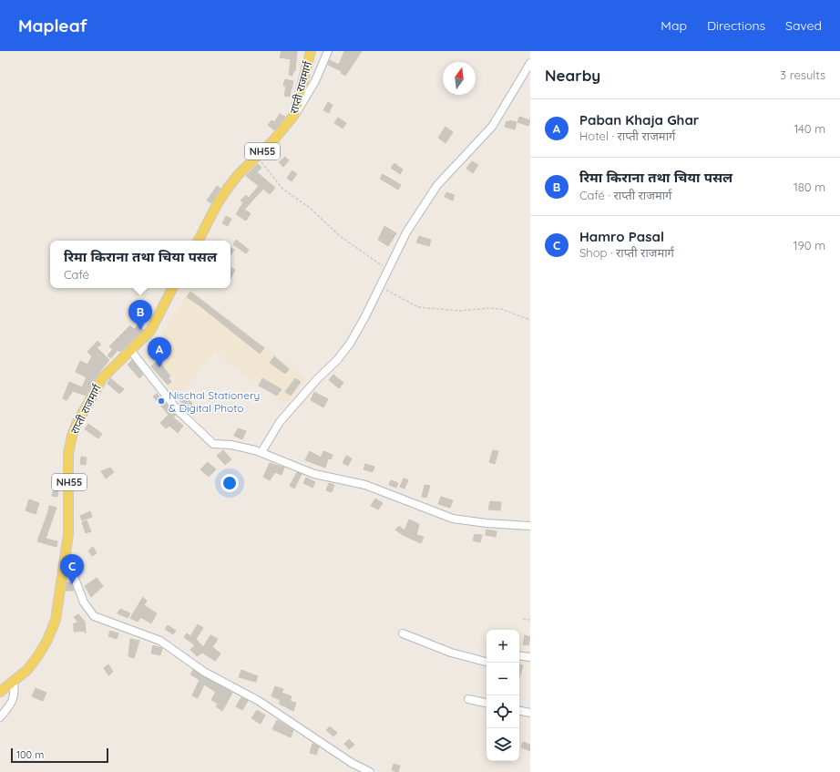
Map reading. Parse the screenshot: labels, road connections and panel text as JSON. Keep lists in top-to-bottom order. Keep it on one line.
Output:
{"streets":{"main road":["राप्ती राजमार्ग","NH55"]},"places":["Nischal Stationery & Digital Photo"],"scale_bar":"100 m","north":"top","page":{"header":"Mapleaf","nav":["Map","Directions","Saved"],"heading":["Nearby","3 results"],"list":[{"mark":"A","name":"Paban Khaja Ghar","note":"Hotel · राप्ती राजमार्ग","value":"140 m"},{"mark":"B","name":"रिमा किराना तथा चिया पसल","note":"Café · राप्ती राजमार्ग","value":"180 m"},{"mark":"C","name":"Hamro Pasal","note":"Shop · राप्ती राजमार्ग","value":"190 m"}],"popup":["रिमा किराना तथा चिया पसल","Café"],"pins":["B","A","C"],"map_buttons":["+","−"],"scale":"100 m"}}
